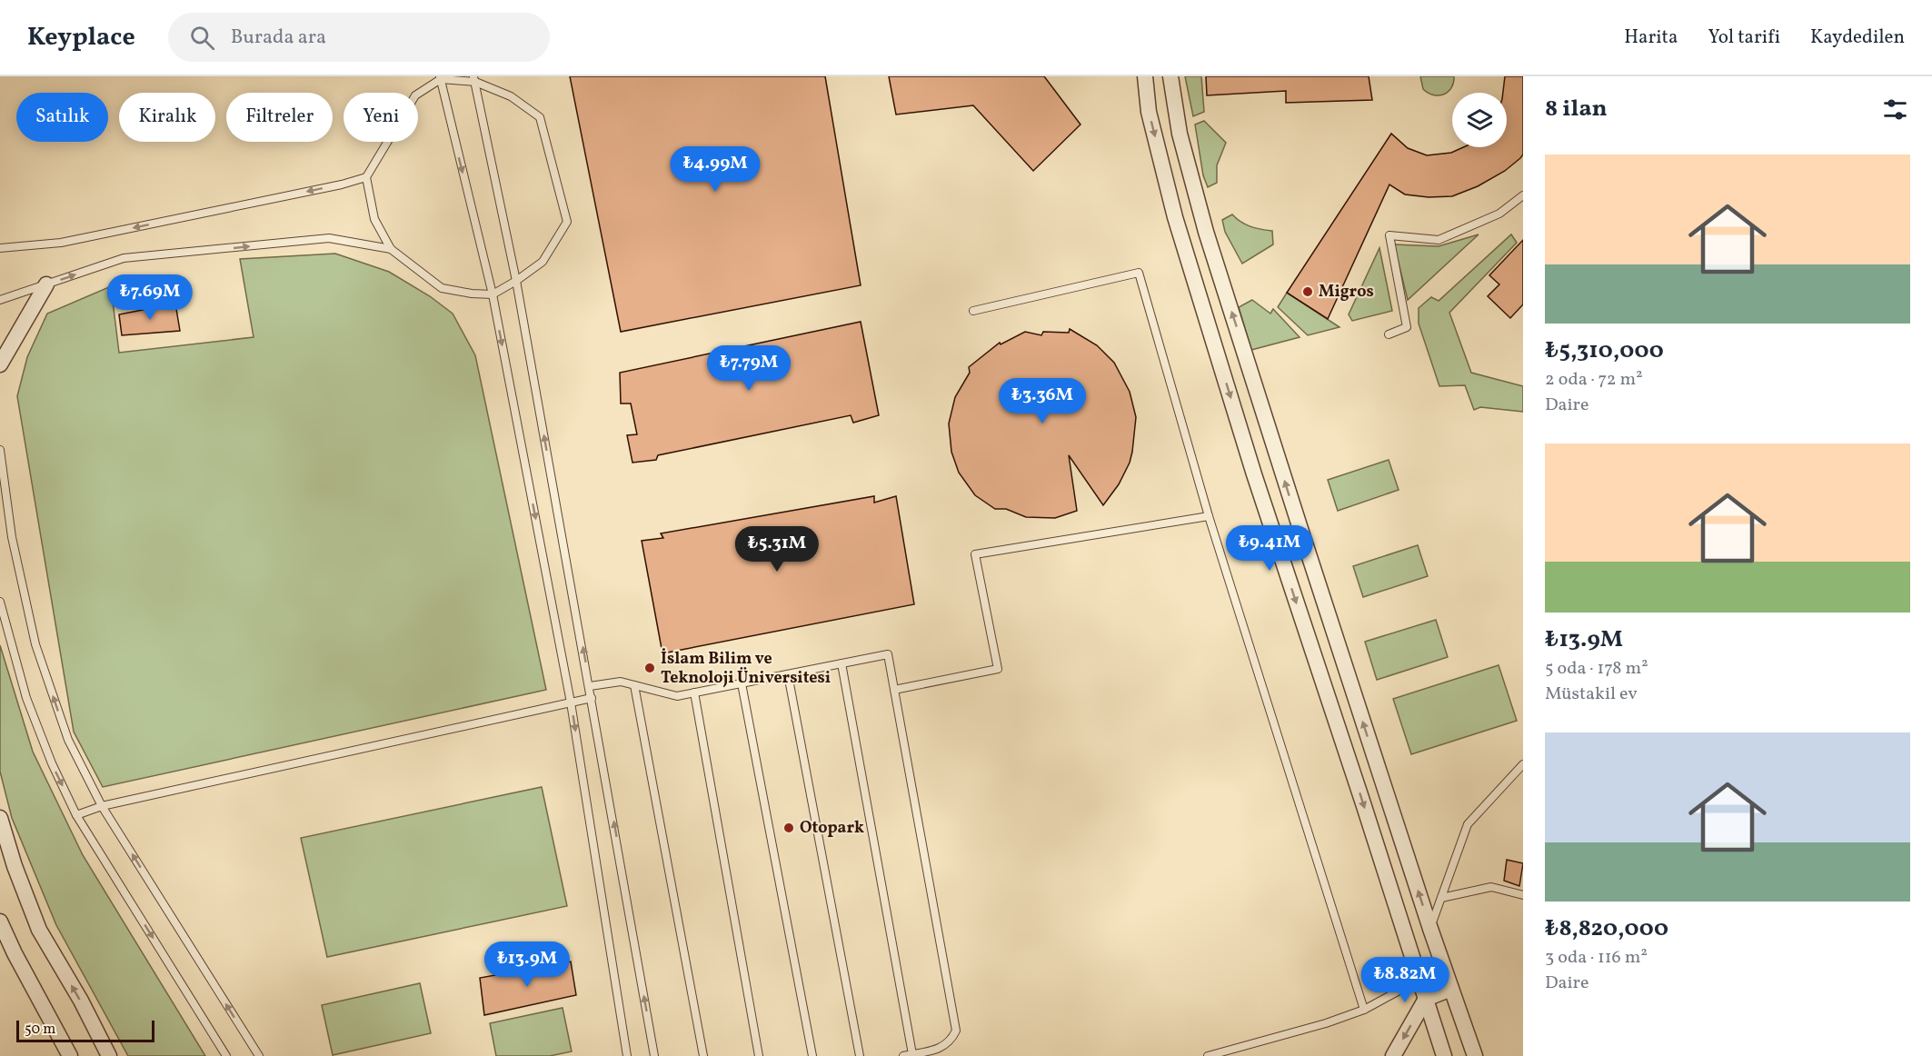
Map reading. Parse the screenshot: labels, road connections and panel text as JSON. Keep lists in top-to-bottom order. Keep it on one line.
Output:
{"places":["Migros","İslam Bilim ve Teknoloji Üniversitesi","Otopark"],"scale_bar":"50 m","page":{"header":"Keyplace","search":"Burada ara","nav":["Harita","Yol tarifi","Kaydedilen"],"heading":"8 ilan","chip":["Satılık","Kiralık","Filtreler","Yeni"],"list":[{"name":"₺5,310,000","note":"2 oda · 72 m² · Daire"},{"name":"₺13.9M","note":"5 oda · 178 m² · Müstakil ev"},{"name":"₺8,820,000","note":"3 oda · 116 m² · Daire"}],"price":["₺4.99M","₺7.69M","₺7.79M","₺3.36M","₺9.41M","₺5.31M","₺13.9M","₺8.82M"],"scale":"50 m"}}
